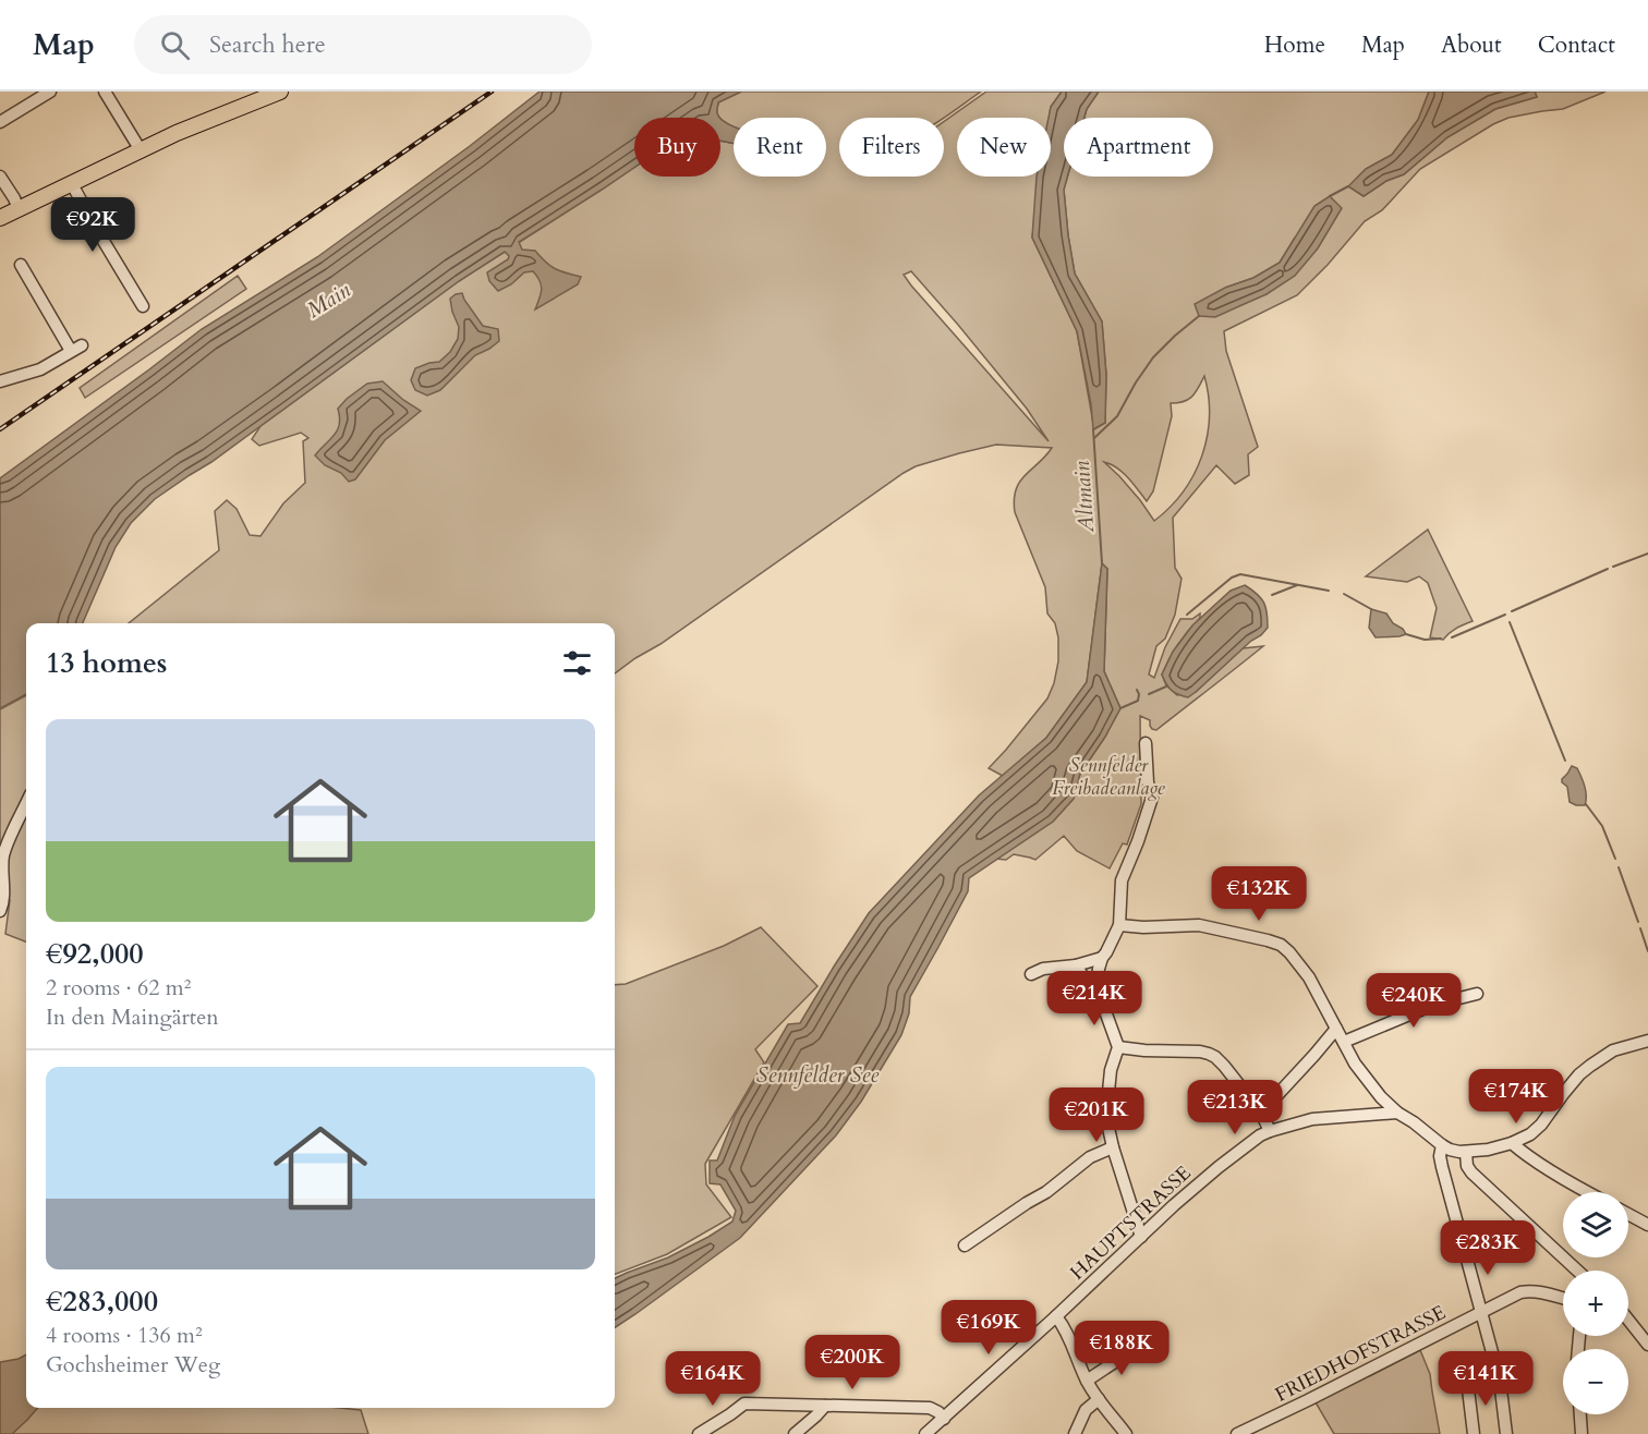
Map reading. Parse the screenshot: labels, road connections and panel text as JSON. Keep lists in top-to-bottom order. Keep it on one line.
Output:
{"streets":{"street":["HAUPTSTRASSE","FRIEDHOFSTRASSE"]},"water":["Main","Altmain","Sennfelder See"],"parks":["Sennfelder Freibadeanlage"],"page":{"header":"Map","search":"Search here","nav":["Home","Map","About","Contact"],"chip":["Buy","Rent","Filters","New","Apartment"],"price":["€92K","€132K","€214K","€240K","€174K","€213K","€201K","€283K","€169K","€188K","€200K","€164K","€141K"],"heading":"13 homes","list":[{"name":"€92,000","note":"2 rooms · 62 m² · In den Maingärten"},{"name":"€283,000","note":"4 rooms · 136 m² · Gochsheimer Weg"}],"map_buttons":["+","−"]}}
